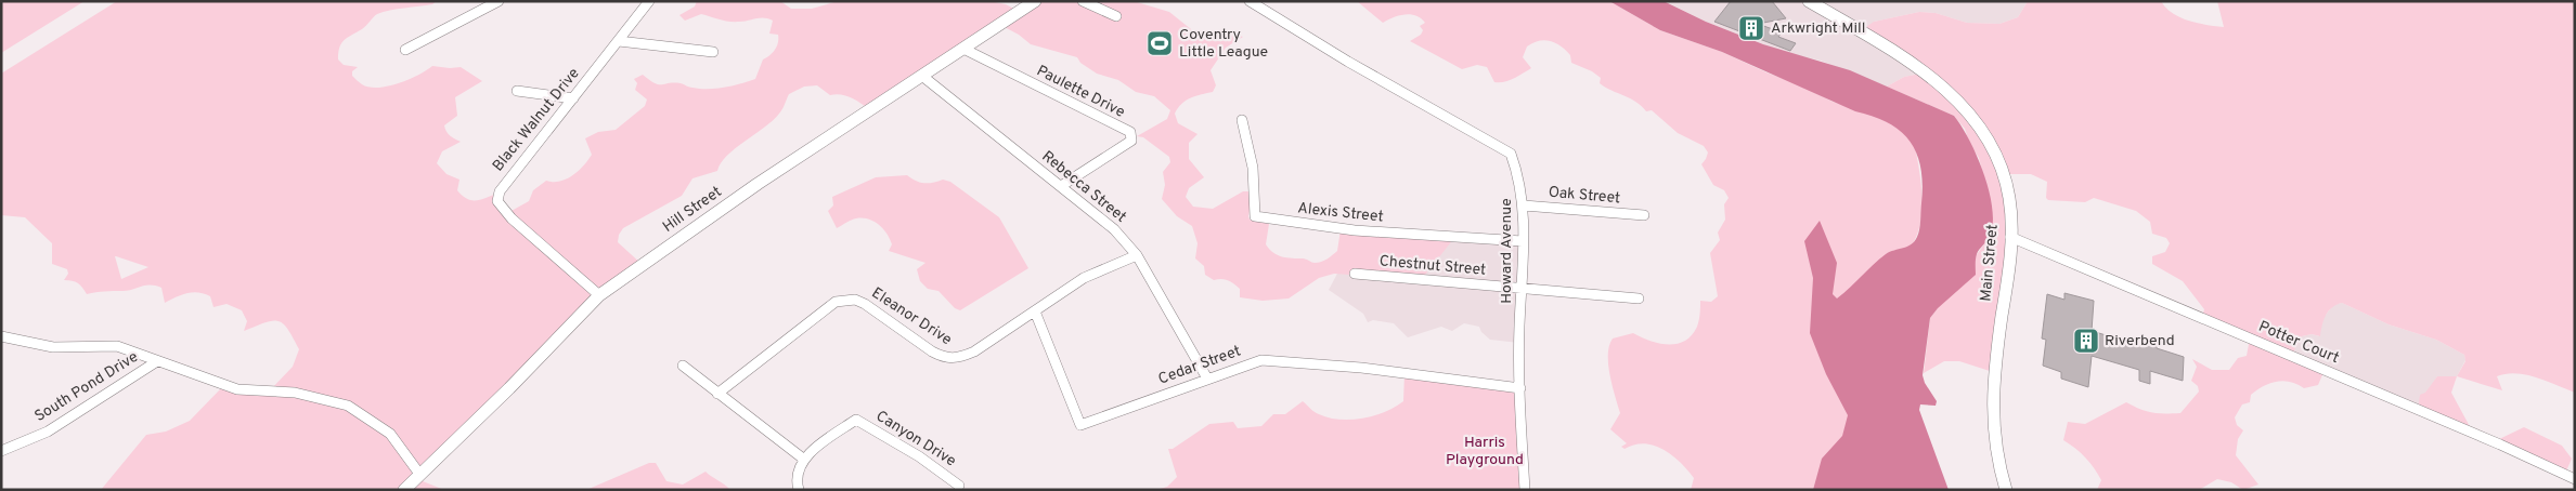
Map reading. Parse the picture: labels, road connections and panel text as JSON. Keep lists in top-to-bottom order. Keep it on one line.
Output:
{"streets":{"street":["Paulette Drive","Black Walnut Drive","Rebecca Street","Oak Street","Hill Street","Alexis Street","Howard Avenue","Main Street","Chestnut Street","Eleanor Drive","Potter Court","Cedar Street","South Pond Drive","Canyon Drive"]},"crossings":[["Paulette Drive","Rebecca Street"],["Paulette Drive","Hill Street"],["Black Walnut Drive","Hill Street"],["Rebecca Street","Hill Street"],["Rebecca Street","Eleanor Drive"],["Rebecca Street","Cedar Street"],["Oak Street","Howard Avenue"],["Hill Street","South Pond Drive"],["Alexis Street","Howard Avenue"],["Howard Avenue","Chestnut Street"],["Howard Avenue","Cedar Street"],["Main Street","Potter Court"],["Eleanor Drive","Cedar Street"]],"parks":["Harris Playground"],"places":{"building":["Arkwright Mill","Riverbend"],"sports":["Coventry Little League"]}}
